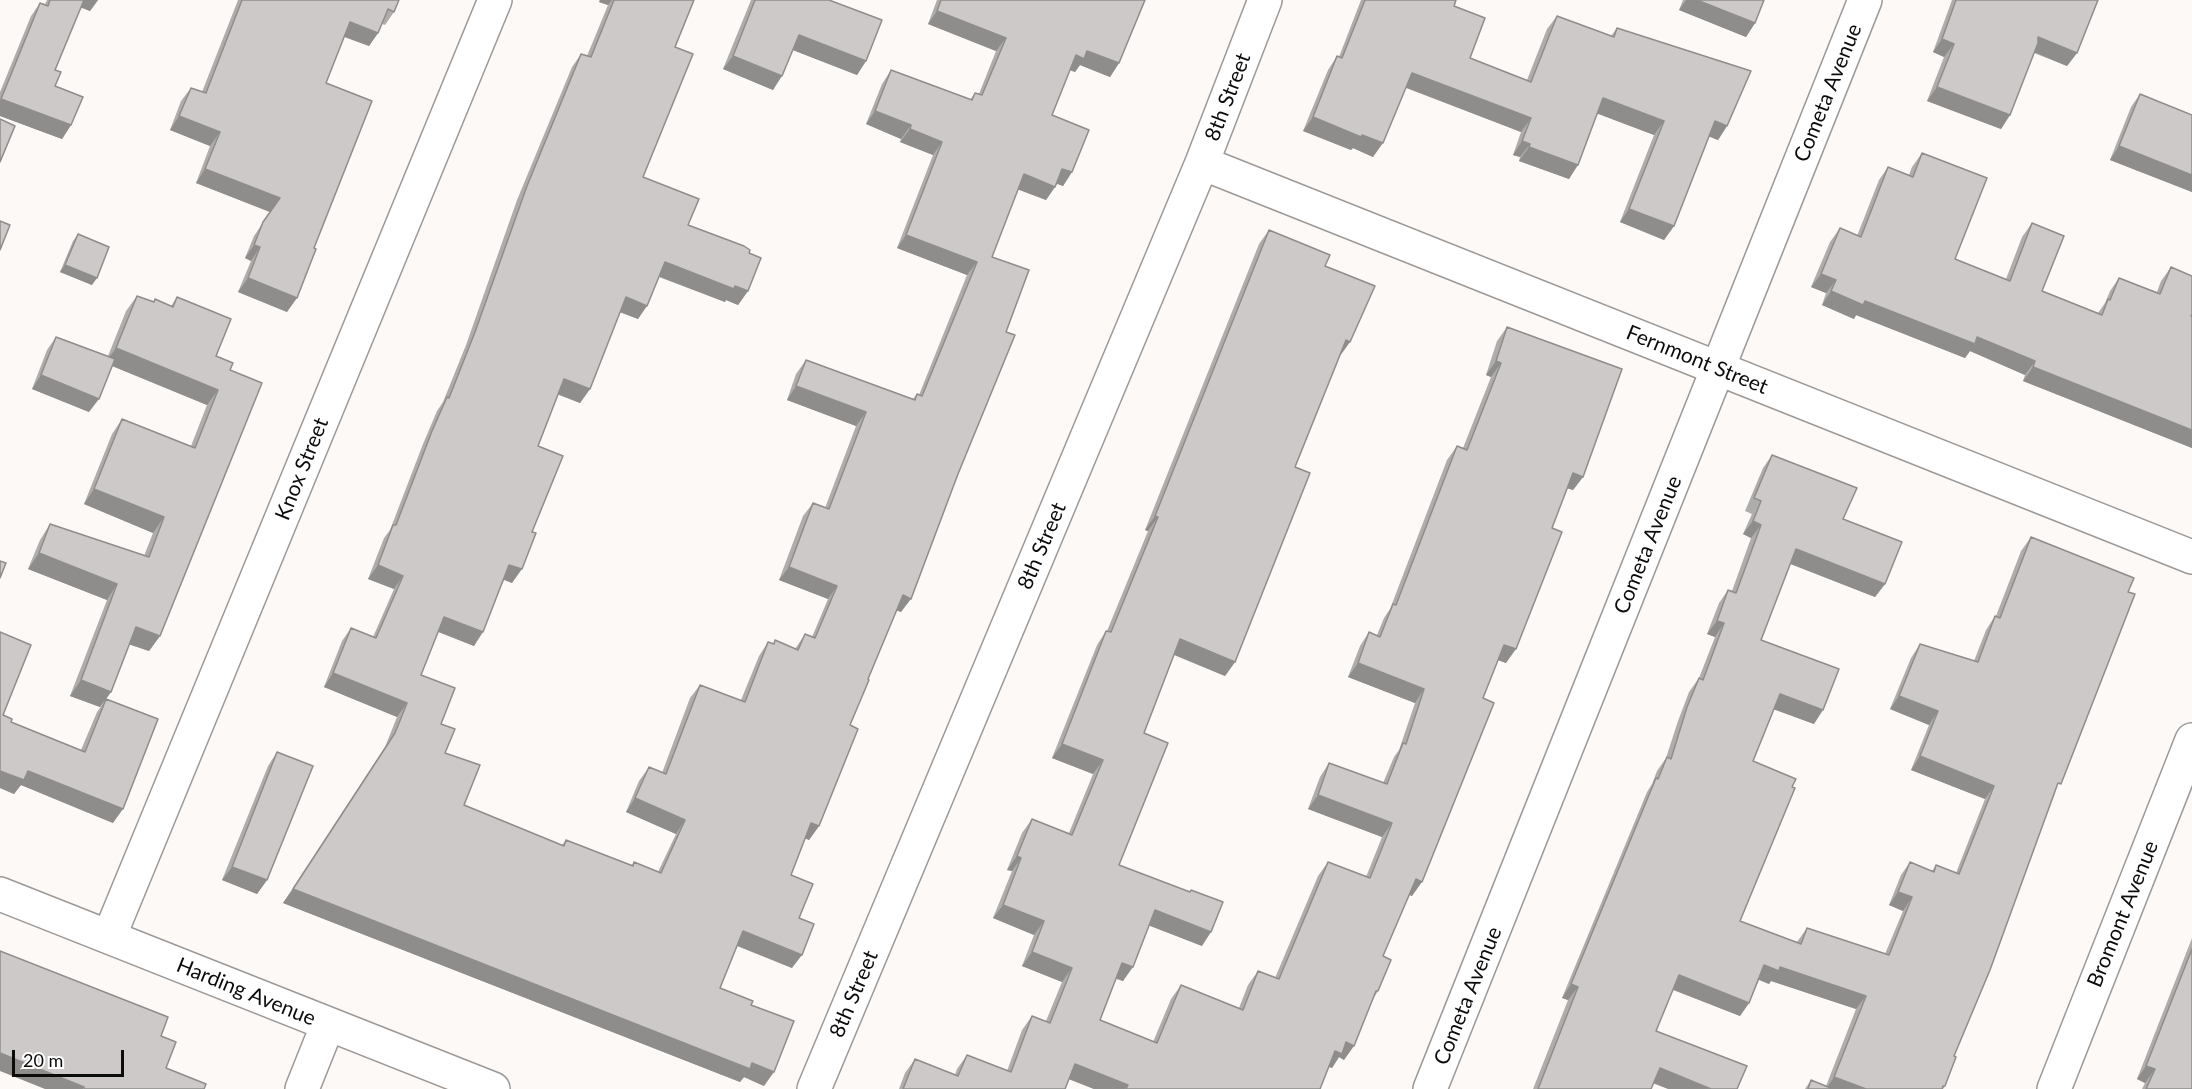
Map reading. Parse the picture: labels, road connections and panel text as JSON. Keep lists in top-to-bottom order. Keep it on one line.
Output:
{"streets":{"street":["Cometa Avenue","8th Street","Fernmont Street","Knox Street","Bromont Avenue","Harding Avenue"]},"crossings":[["Cometa Avenue","Fernmont Street"],["8th Street","Fernmont Street"],["Knox Street","Harding Avenue"]],"scale_bar":"20 m"}
